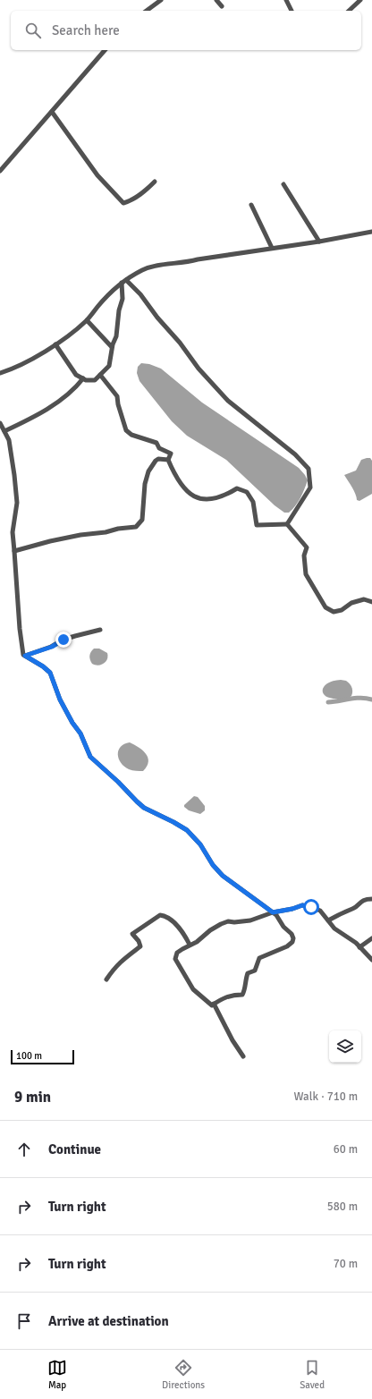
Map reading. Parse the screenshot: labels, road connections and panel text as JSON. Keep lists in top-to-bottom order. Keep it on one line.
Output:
{"scale_bar":"100 m","page":{"search":"Search here","scale":"100 m","heading":["9 min","Walk · 710 m"],"list":[["Continue","60 m"],["Turn right","580 m"],["Turn right","70 m"],"Arrive at destination"],"nav":["Map","Directions","Saved"]}}
